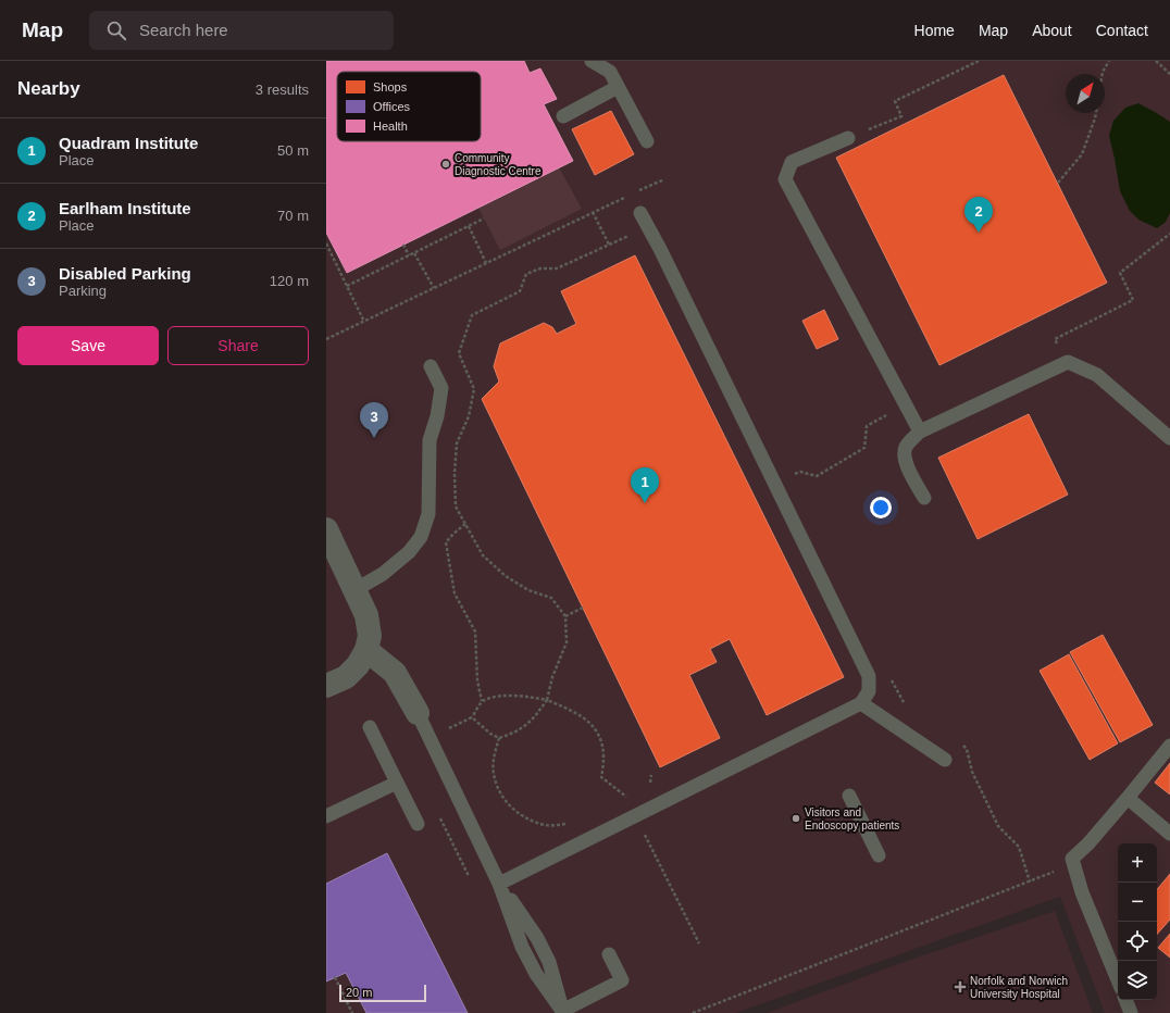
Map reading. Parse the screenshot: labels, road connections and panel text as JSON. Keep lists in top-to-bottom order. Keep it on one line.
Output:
{"places":{"other":["Community Diagnostic Centre","Visitors and Endoscopy patients"],"health":["Norfolk and Norwich University Hospital"]},"legend":["Shops","Offices","Health"],"scale_bar":"20 m","north":"top right","page":{"header":"Map","search":"Search here","nav":["Home","Map","About","Contact"],"heading":["Nearby","3 results"],"list":[{"mark":"1","name":"Quadram Institute","note":"Place","value":"50 m"},{"mark":"2","name":"Earlham Institute","note":"Place","value":"70 m"},{"mark":"3","name":"Disabled Parking","note":"Parking","value":"120 m"}],"pins":["2","3","1"],"buttons":["Save","Share"],"map_buttons":["+","−"],"scale":"20 m"}}
